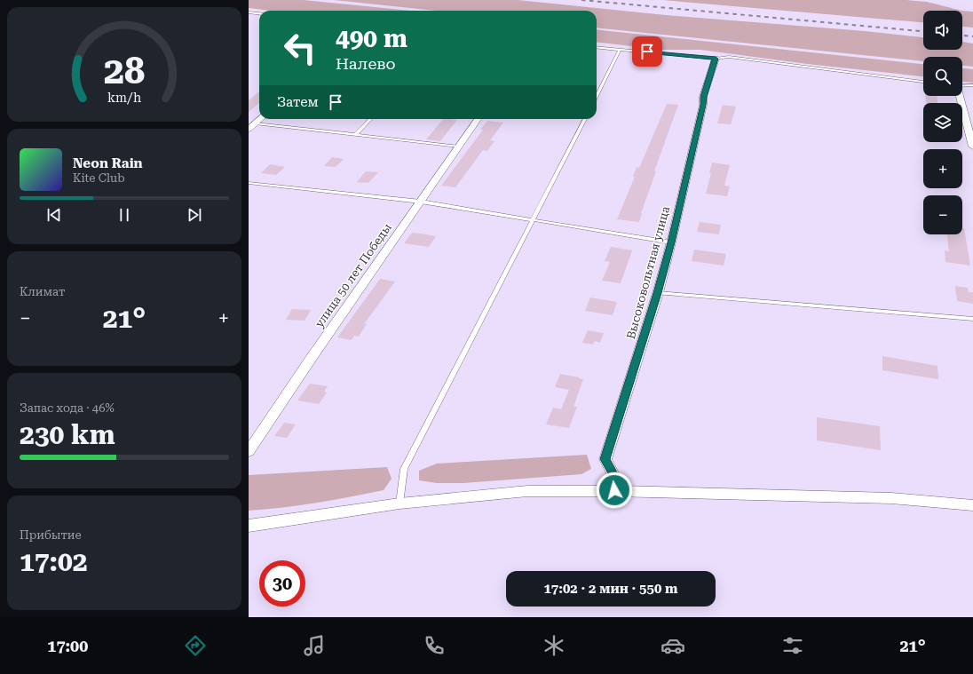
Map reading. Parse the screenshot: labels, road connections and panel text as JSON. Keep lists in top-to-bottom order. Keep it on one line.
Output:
{"streets":{"street":["Высоковольтная улица","улица 50 лет Победы"]},"page":{"map_buttons":["+","−"],"turn":["490 m","Налево"],"then":"Затем","song":["Neon Rain","Kite Club"],"tile":["Климат",["Запас хода · 46%","230 km"],["Прибытие","17:02"]],"heat":["−","21°","+"],"limit":"30","trip":"17:02 · 2 мин · 550 m","tabs":["17:00","21°"],"gauge":["28","km/h"]}}
